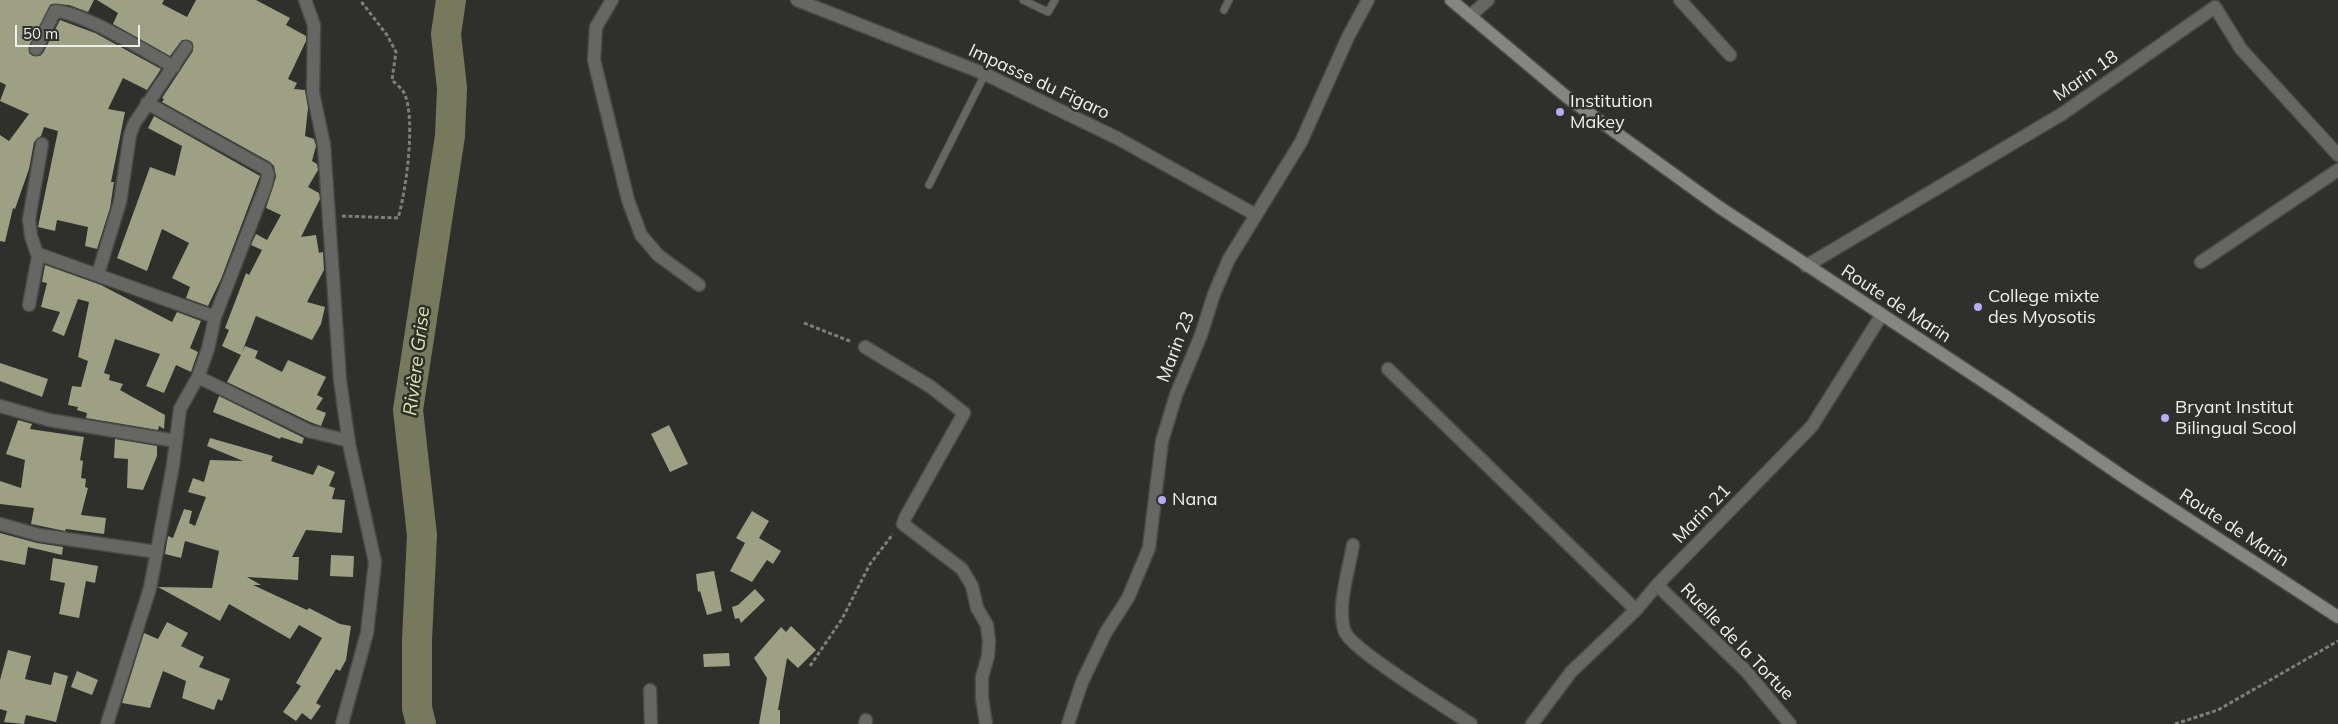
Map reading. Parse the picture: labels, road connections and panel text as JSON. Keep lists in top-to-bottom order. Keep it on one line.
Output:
{"streets":{"main road":["Route de Marin"],"street":["Marin 18","Impasse du Figaro","Marin 23","Marin 21","Ruelle de la Tortue"]},"crossings":[["Marin 18","Route de Marin"],["Impasse du Figaro","Marin 23"],["Route de Marin","Marin 21"],["Marin 21","Ruelle de la Tortue"]],"water":["Rivière Grise"],"places":["Institution Makey","College mixte des Myosotis","Bryant Institut Bilingual Scool","Nana"],"scale_bar":"50 m"}
